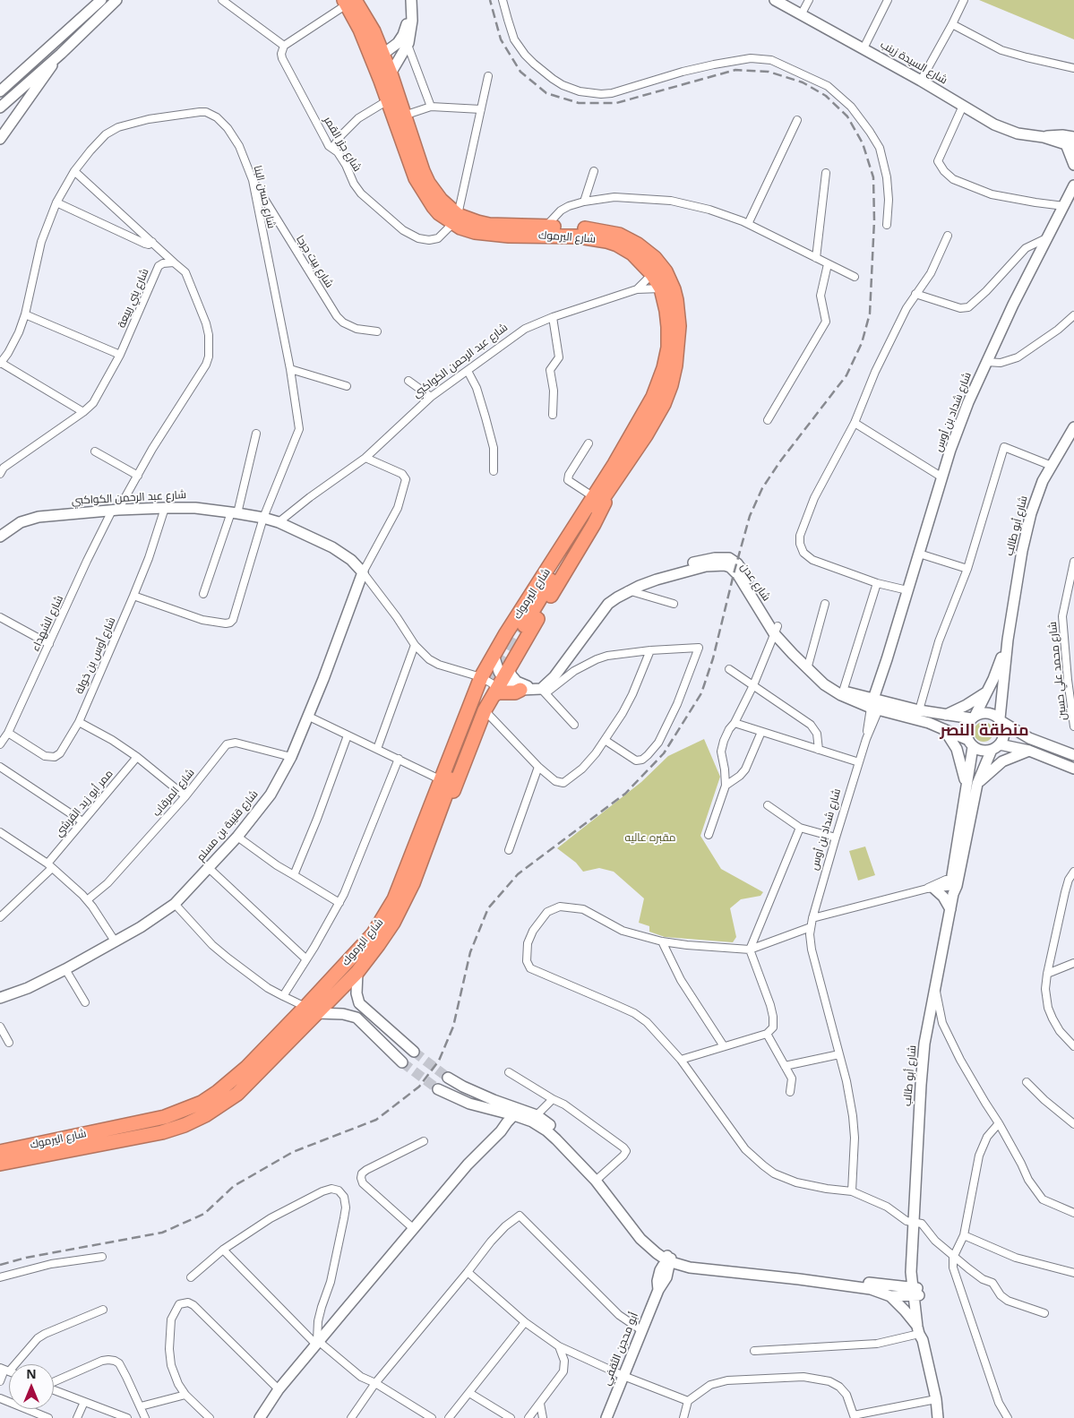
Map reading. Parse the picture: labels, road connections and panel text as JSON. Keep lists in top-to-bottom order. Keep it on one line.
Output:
{"streets":{"highway":["شارع اليرموك"],"street":["شارع السيدة زينب","شارع جزر القمر","شارع حسن البنا","شارع بيت جرجا","شارع بني ربيعة","شارع عبد الرحمن الكواكبي","شارع شداد بن أوس","شارع أبو طالب","شارع عدن","شارع الشهداء","شارع أوس بن خولة","شارع محمد علي حسين","شارع المرقاب","ممر أبو زيد القرشي","شارع قتيبة بن مسلم","أبو محجن الثقفي"]},"crossings":[["شارع جزر القمر","شارع اليرموك"],["شارع حسن البنا","شارع بيت جرجا"],["شارع حسن البنا","شارع عبد الرحمن الكواكبي"],["شارع اليرموك","شارع عبد الرحمن الكواكبي"],["شارع عبد الرحمن الكواكبي","شارع الشهداء"],["شارع عبد الرحمن الكواكبي","شارع أوس بن خولة"],["شارع عبد الرحمن الكواكبي","شارع قتيبة بن مسلم"],["شارع شداد بن أوس","شارع عدن"],["شارع أبو طالب","شارع عدن"],["شارع الشهداء","شارع أوس بن خولة"],["شارع المرقاب","شارع قتيبة بن مسلم"]],"districts":["منطقة النصر"],"parks":["مقبره عاليه"],"north":"top"}
